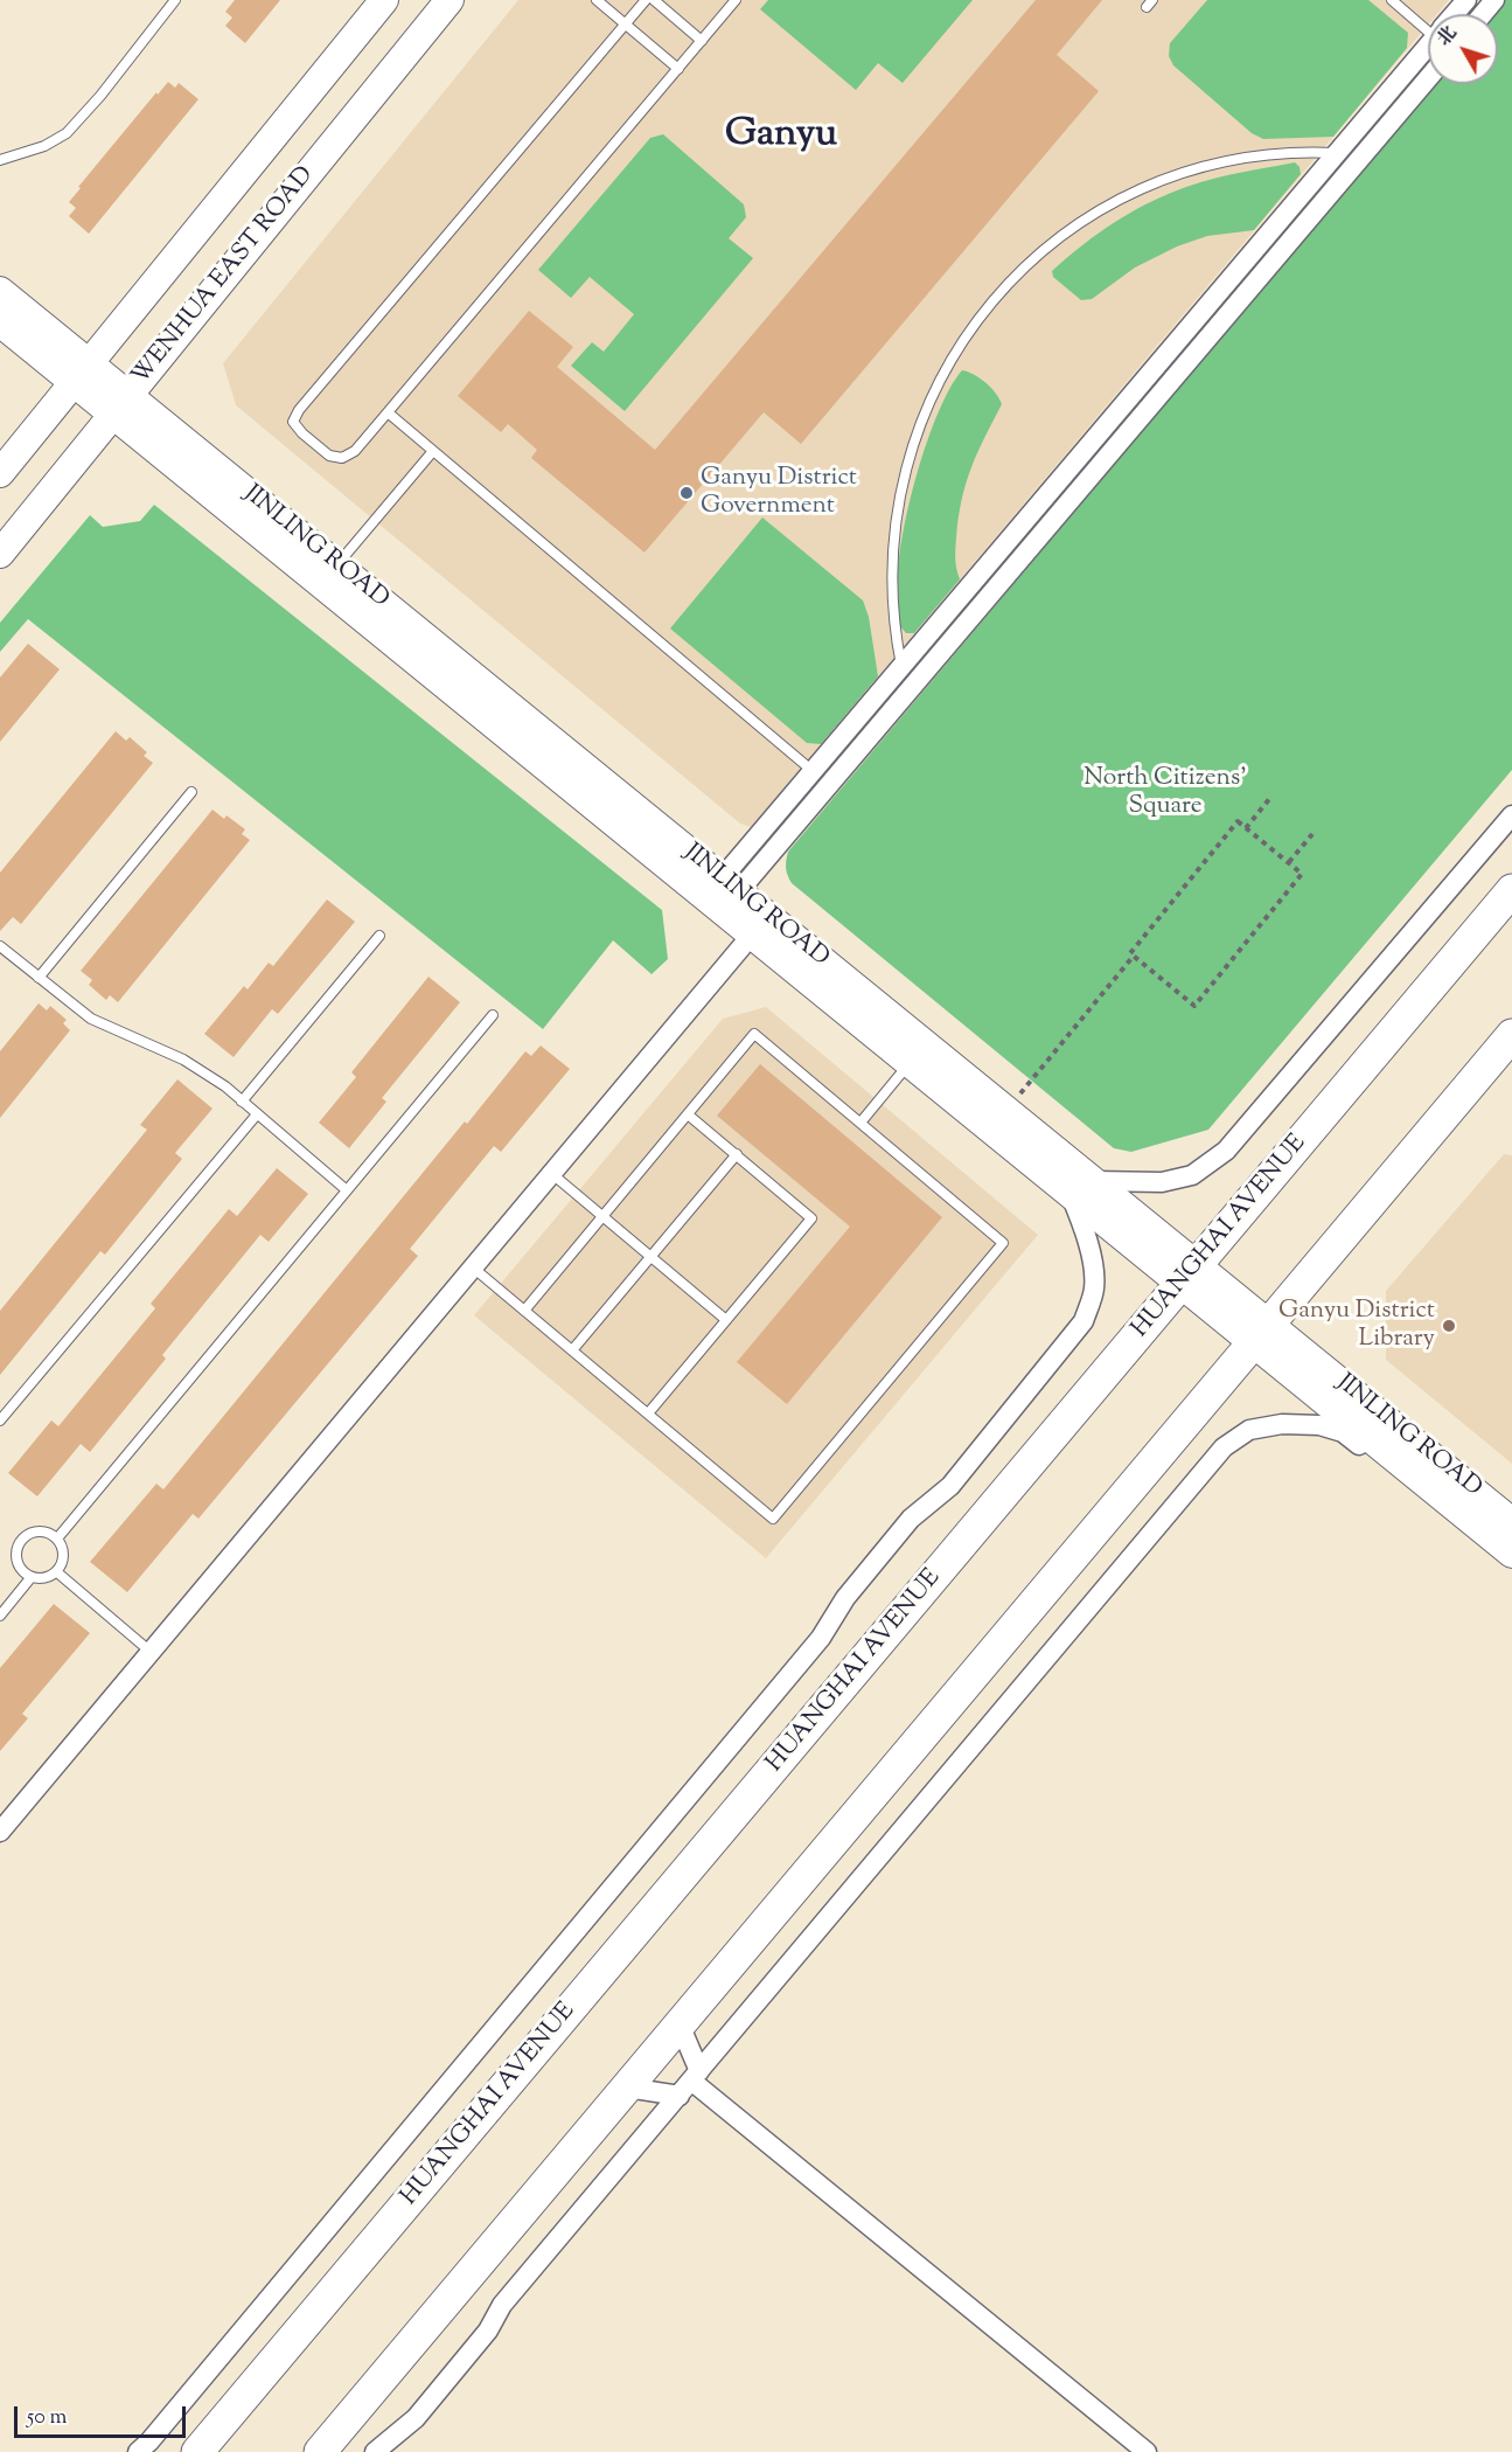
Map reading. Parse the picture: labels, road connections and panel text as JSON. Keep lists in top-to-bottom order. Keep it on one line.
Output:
{"streets":{"main road":["HUANGHAI AVENUE"],"street":["WENHUA EAST ROAD","JINLING ROAD"]},"crossings":[["WENHUA EAST ROAD","JINLING ROAD"],["JINLING ROAD","HUANGHAI AVENUE"]],"districts":["Ganyu"],"parks":["North Citizens' Square"],"places":["Ganyu District Government","Ganyu District Library"],"scale_bar":"50 m","north":"top left"}
